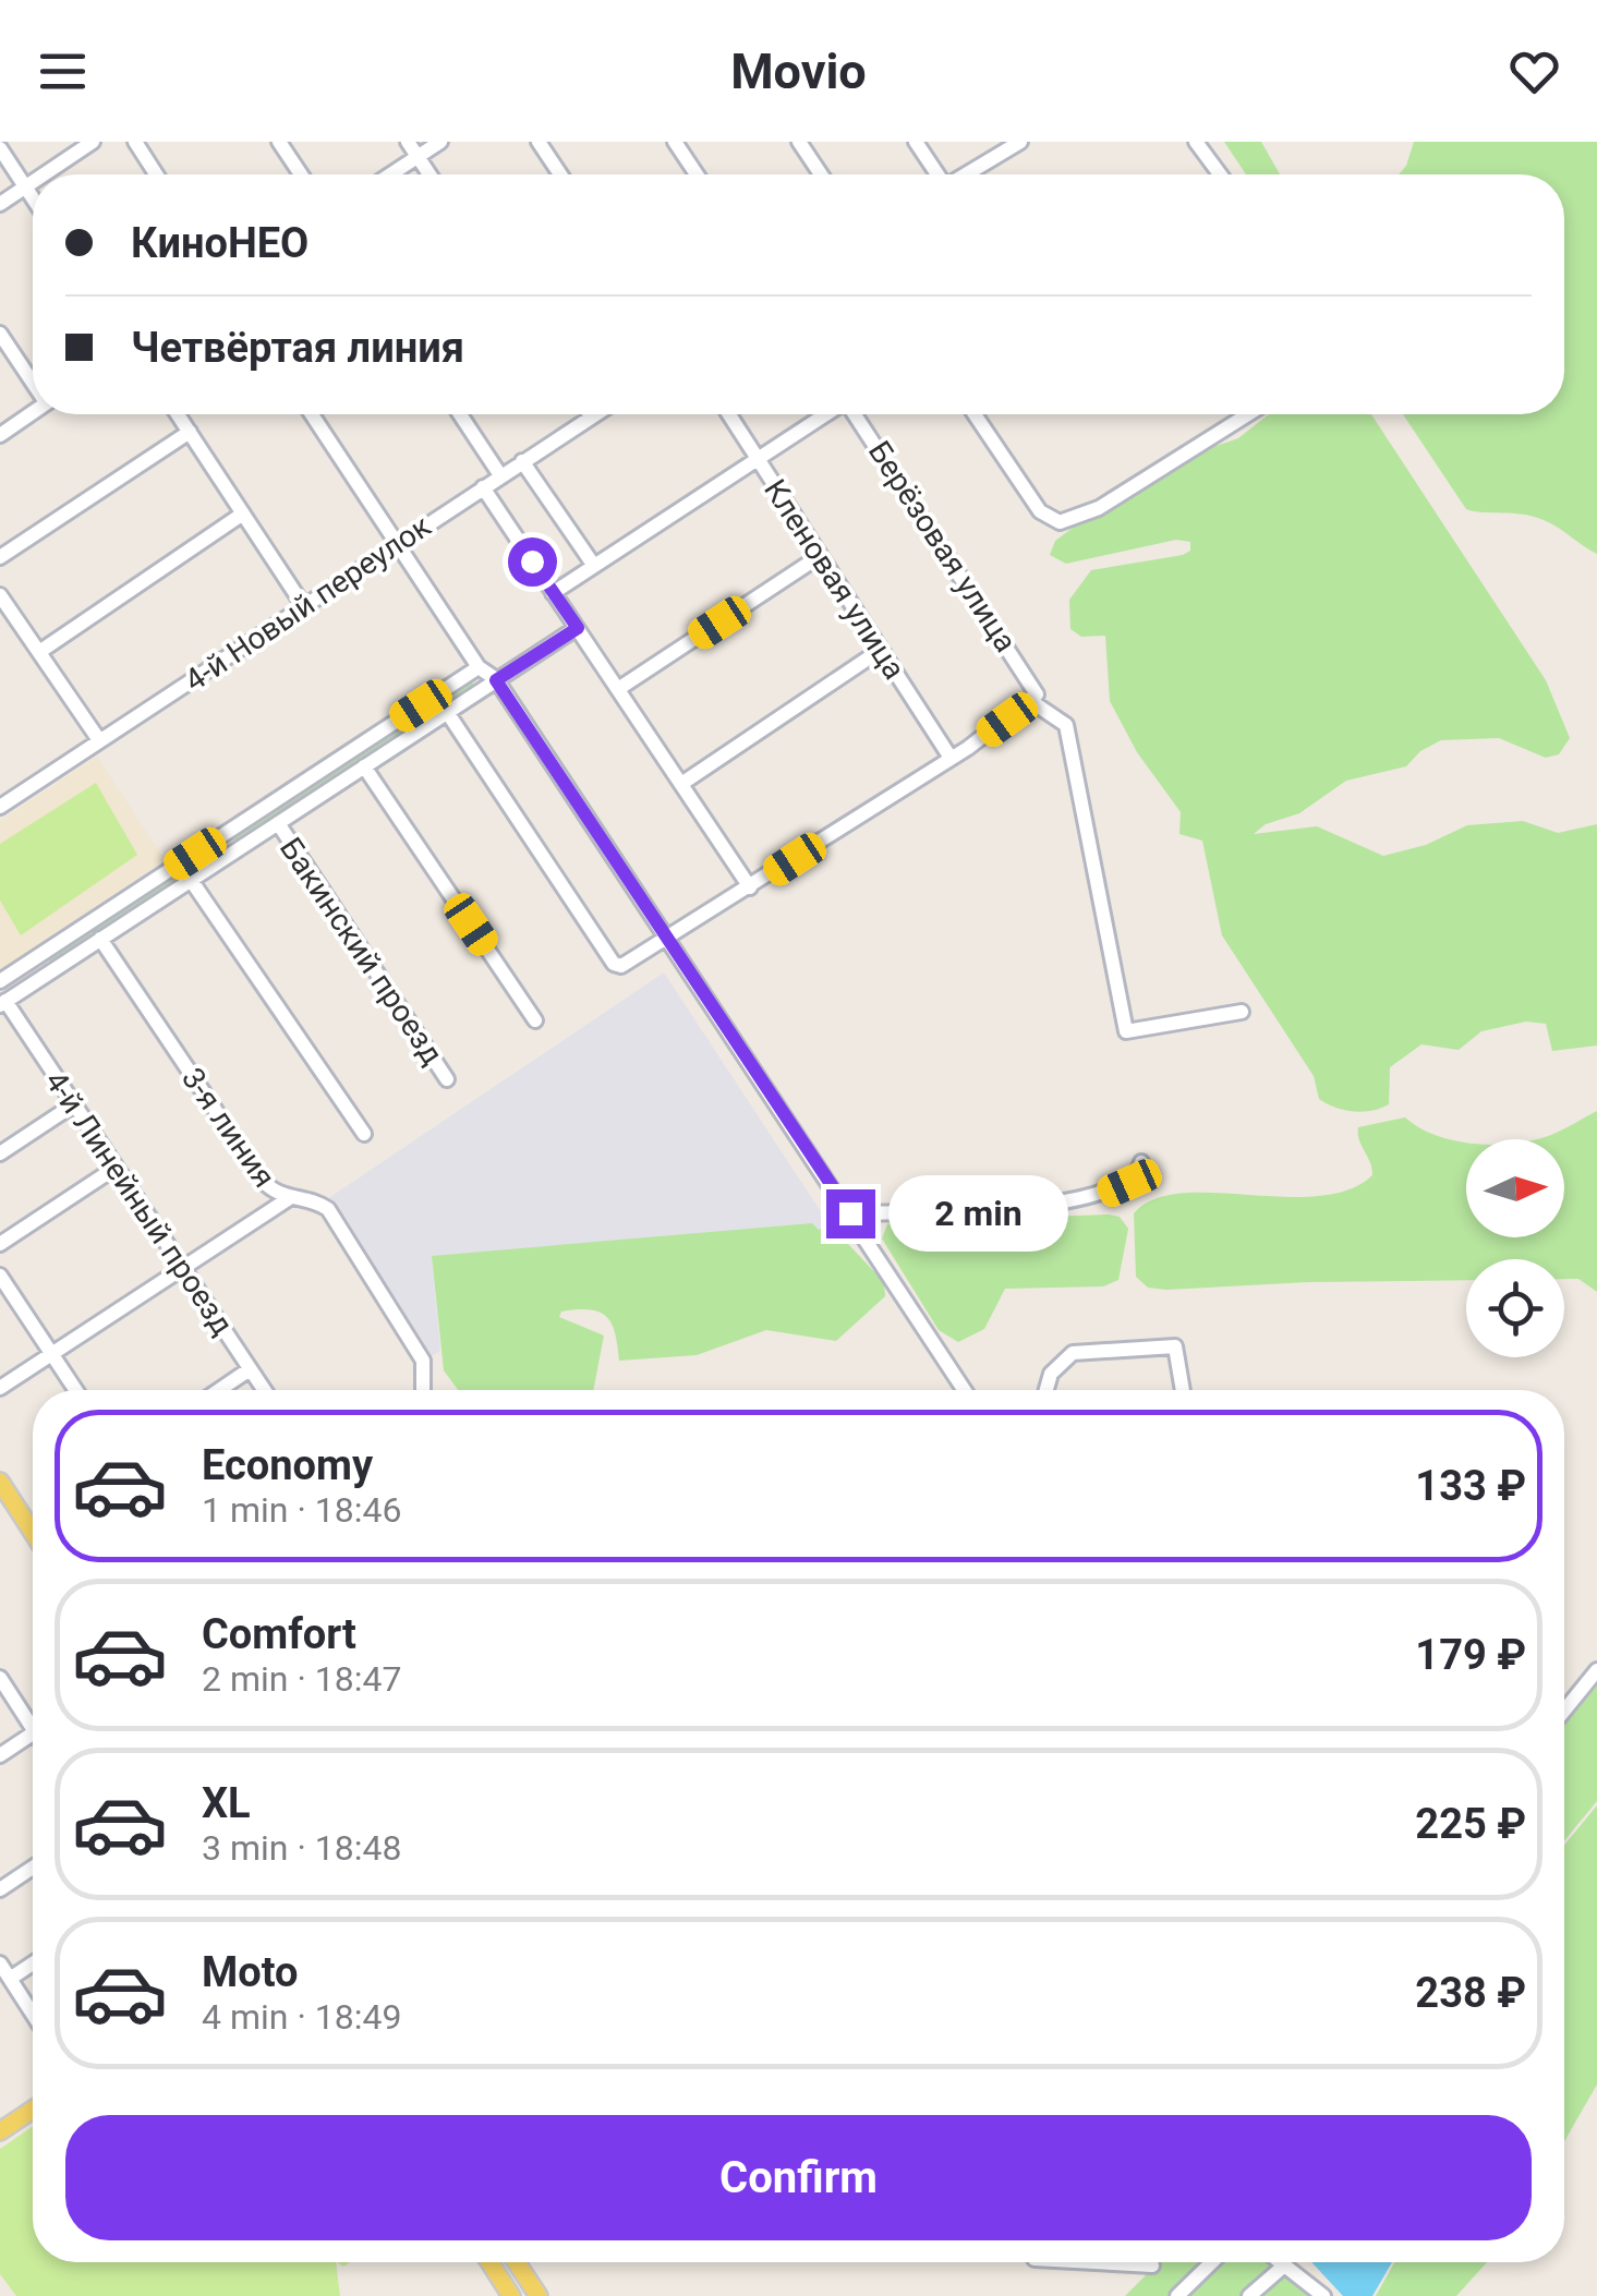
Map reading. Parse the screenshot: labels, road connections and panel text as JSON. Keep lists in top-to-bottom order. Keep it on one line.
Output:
{"streets":{"street":["Берёзовая улица","Кленовая улица","4-й Новый переулок","Бакинский проезд","3-я линия","4-й Линейный проезд"]},"north":"right","page":{"header":"Movio","banner":["КиноНЕО","Четвёртая линия"],"bubble":"2 min","list":[{"name":"Economy","note":"1 min · 18:46","value":"133 ₽"},{"name":"Comfort","note":"2 min · 18:47","value":"179 ₽"},{"name":"XL","note":"3 min · 18:48","value":"225 ₽"},{"name":"Moto","note":"4 min · 18:49","value":"238 ₽"}],"buttons":"Confirm"}}
